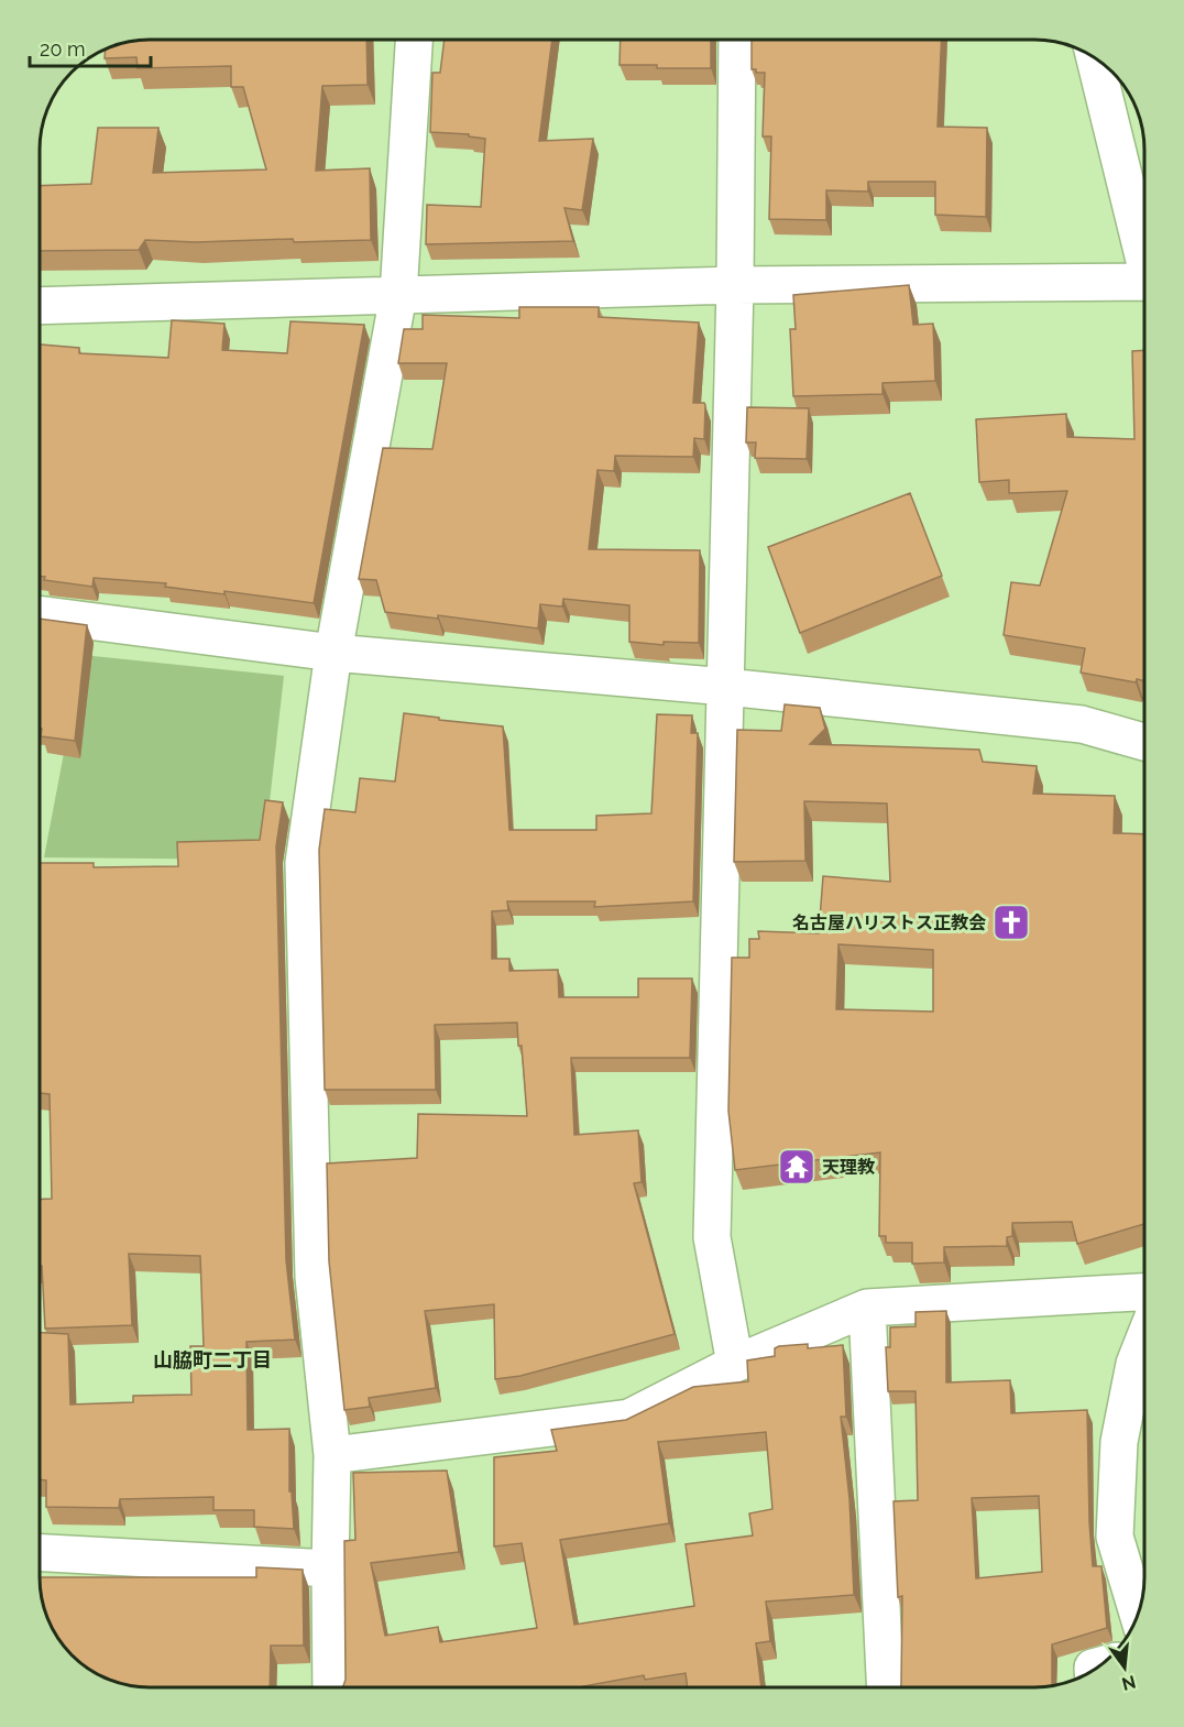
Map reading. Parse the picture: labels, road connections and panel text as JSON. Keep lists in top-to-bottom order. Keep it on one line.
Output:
{"districts":["山脇町二丁目"],"places":{"church":["名古屋ハリストス正教会"],"temple":["天理教"]},"scale_bar":"20 m","north":"bottom"}
